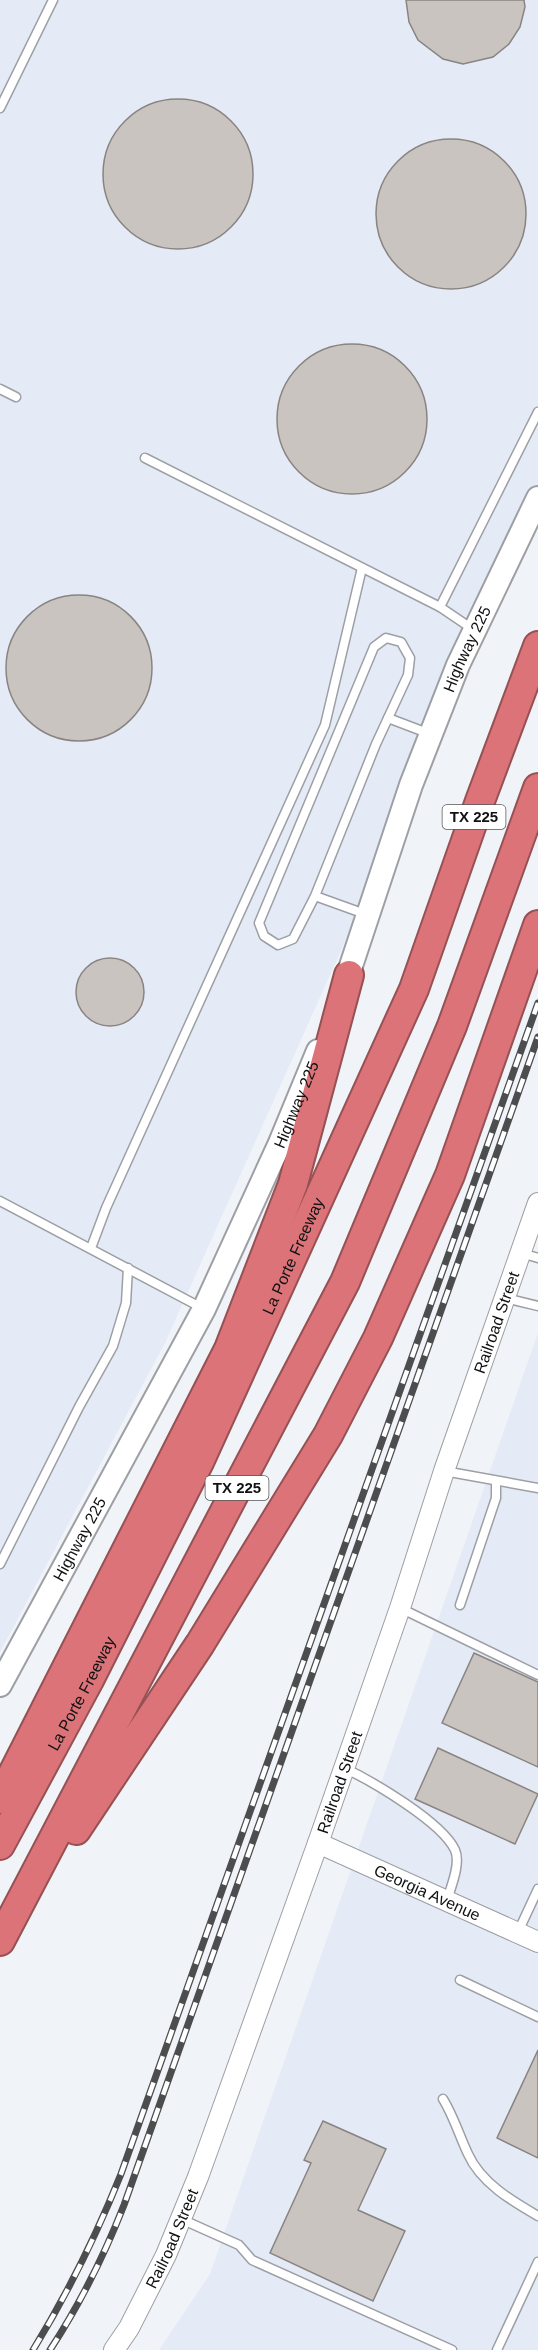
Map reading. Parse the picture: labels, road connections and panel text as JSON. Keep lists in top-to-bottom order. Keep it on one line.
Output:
{"streets":{"highway":["TX 225","La Porte Freeway"],"main road":["Highway 225"],"street":["Railroad Street","Georgia Avenue"]},"crossings":[["Railroad Street","Georgia Avenue"]]}
